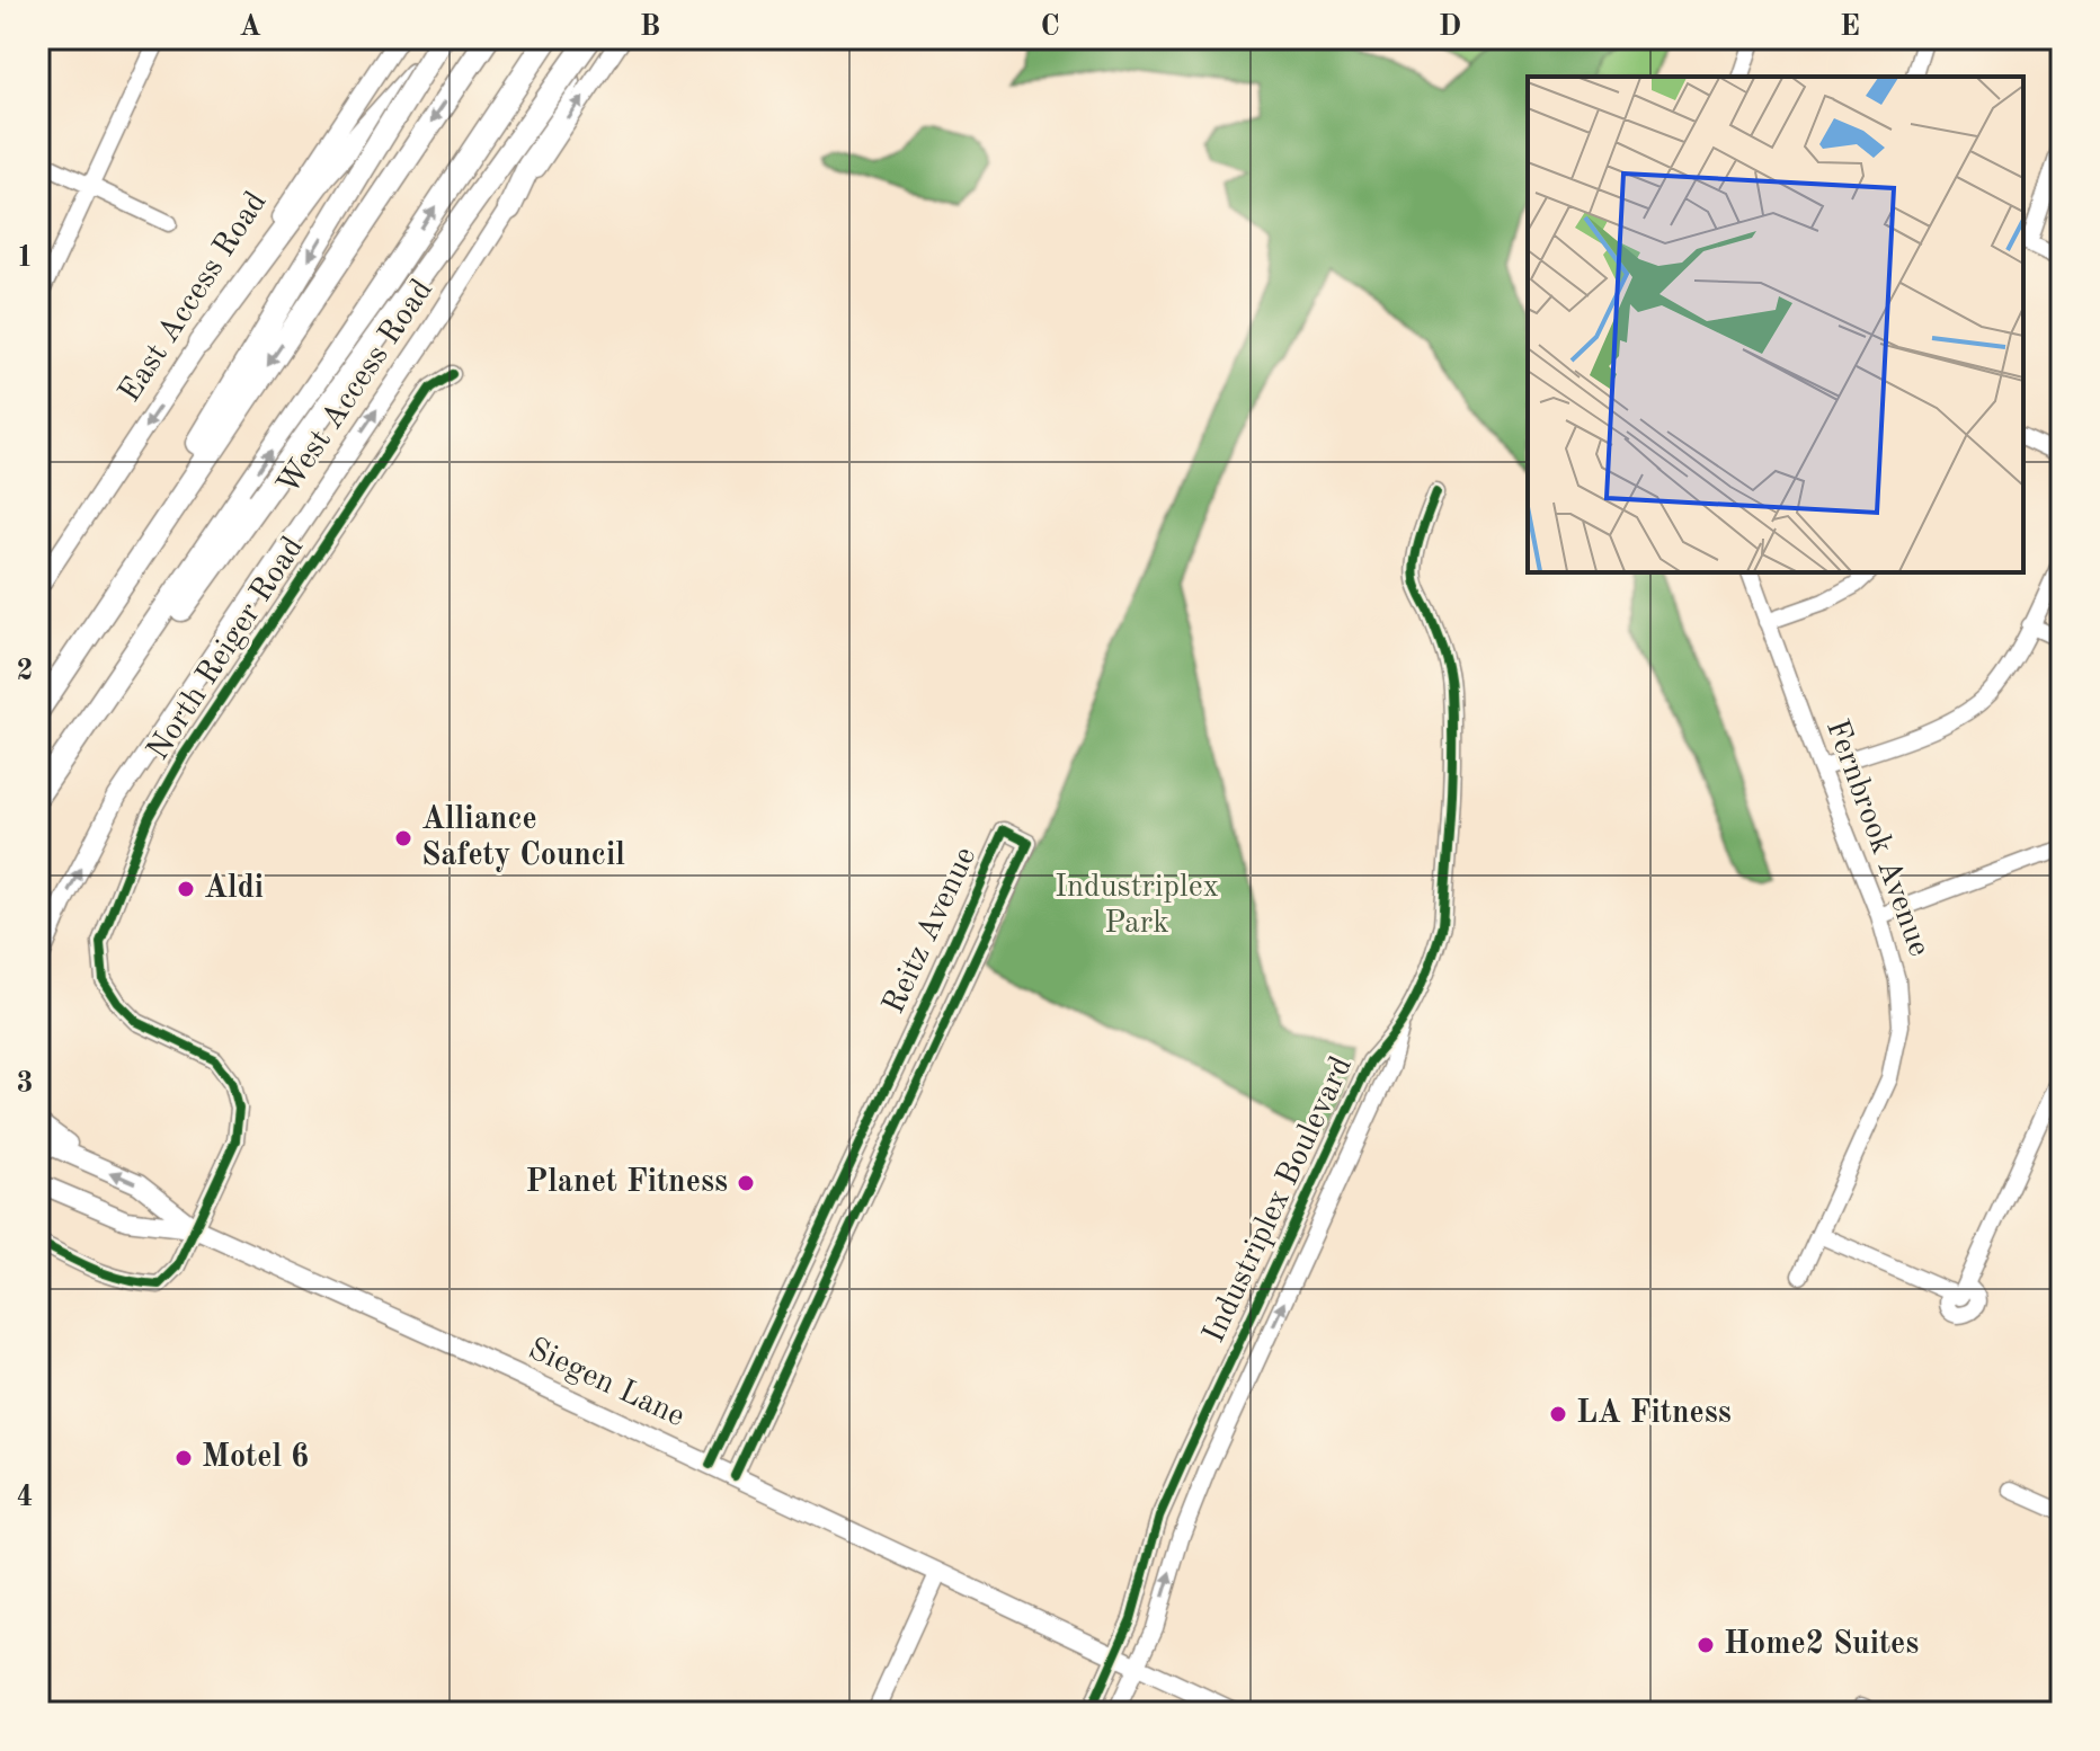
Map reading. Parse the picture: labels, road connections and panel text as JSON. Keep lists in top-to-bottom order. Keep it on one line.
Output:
{"streets":{"main road":["East Access Road","West Access Road","Siegen Lane"],"street":["North Reiger Road","Fernbrook Avenue","Reitz Avenue","Industriplex Boulevard"]},"crossings":[["North Reiger Road","Siegen Lane"],["Reitz Avenue","Siegen Lane"],["Industriplex Boulevard","Siegen Lane"]],"one_way":["East Access Road","West Access Road"],"parks":["Industriplex Park"],"places":["Alliance Safety Council","Aldi","Planet Fitness","LA Fitness","Motel 6","Home2 Suites"],"grid":{"columns":["A","B","C","D","E"],"rows":["1","2","3","4"]}}
